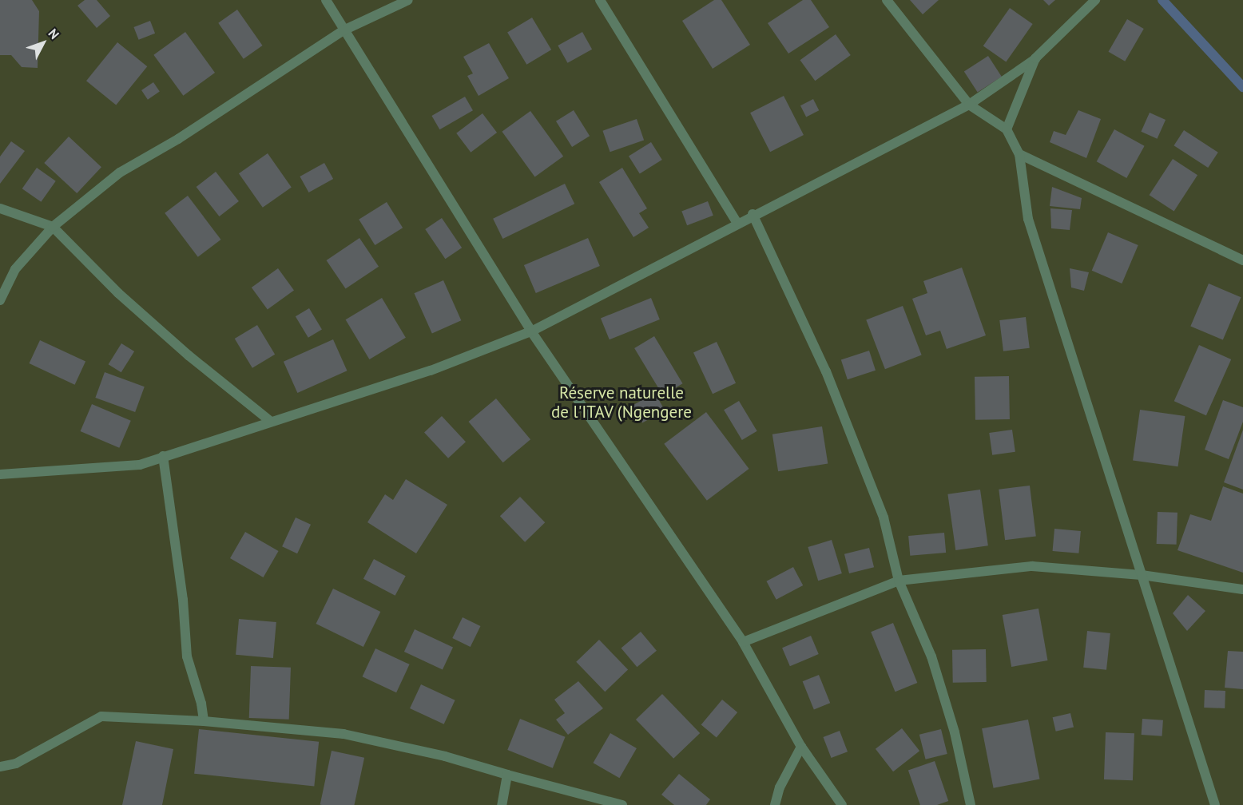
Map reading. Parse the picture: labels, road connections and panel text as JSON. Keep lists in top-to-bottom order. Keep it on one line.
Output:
{"parks":["Réserve naturelle de l'ITAV (Ngengere"],"north":"top right"}
